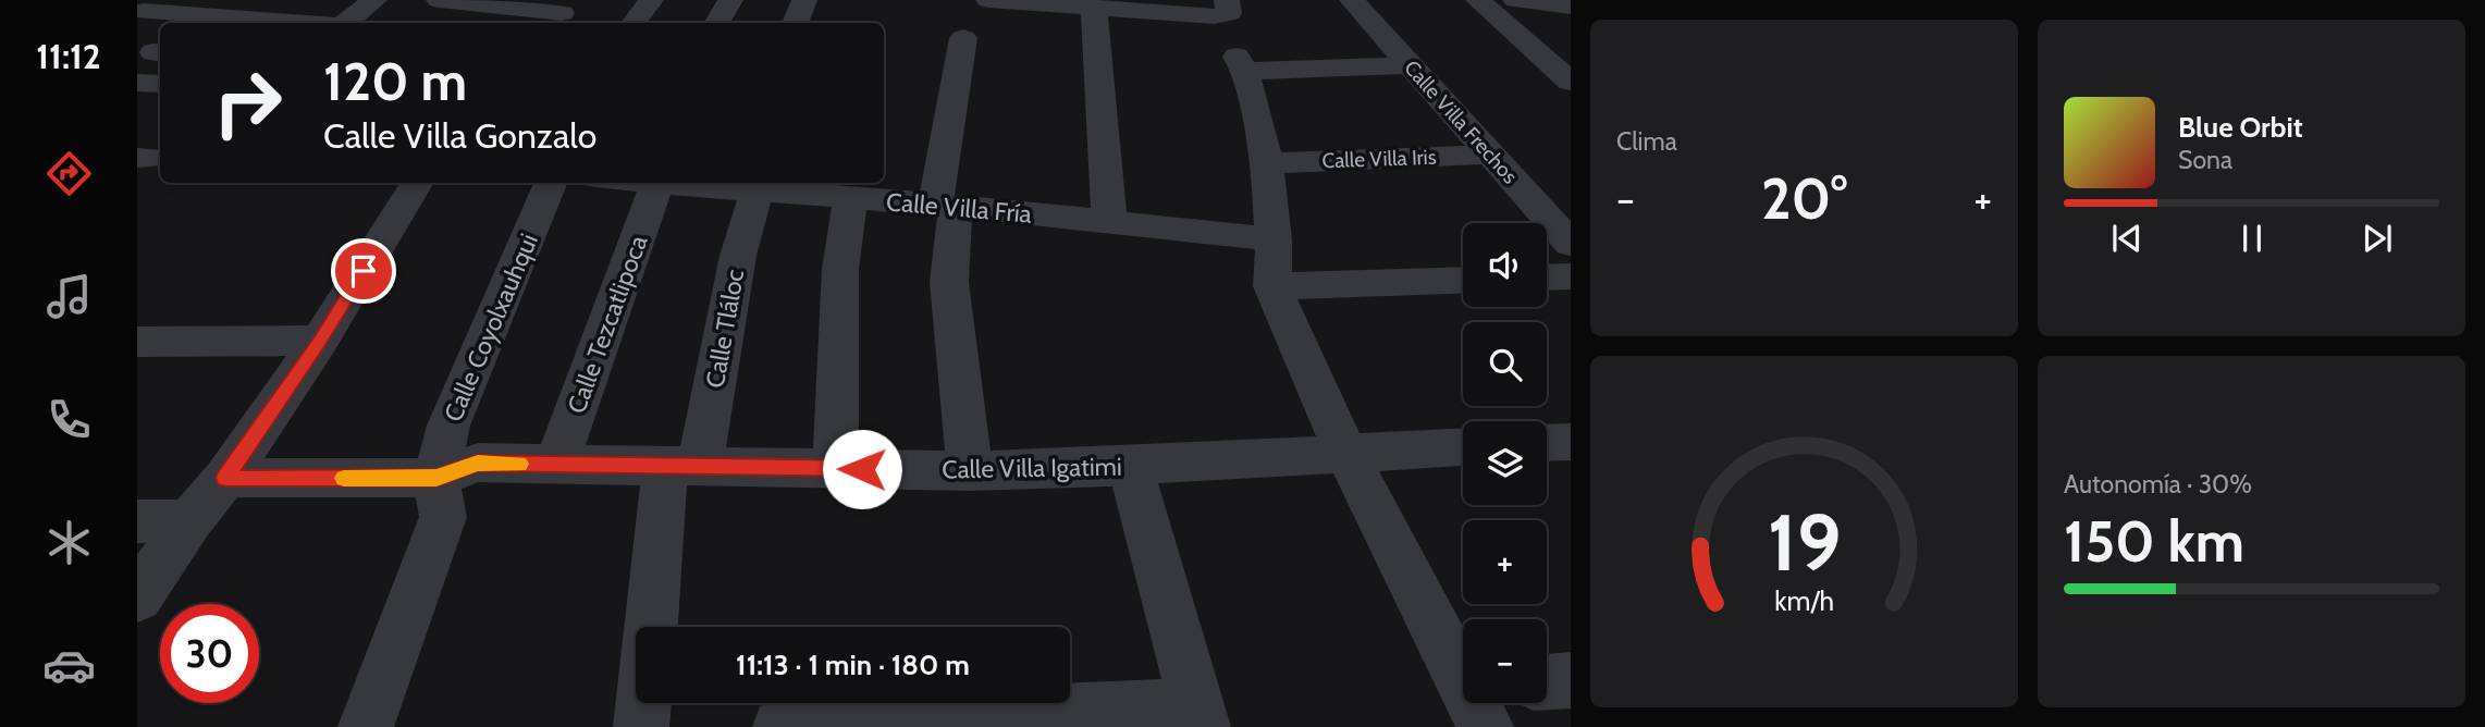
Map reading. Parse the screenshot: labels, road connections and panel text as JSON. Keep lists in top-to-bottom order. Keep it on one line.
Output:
{"streets":{"street":["Calle Villa Frechos","Calle Villa Iris","Calle Villa Fría","Calle Tezcatlipoca","Calle Coyolxauhqui","Calle Tláloc","Calle Villa Igatimi"]},"crossings":[["Calle Villa Frechos","Calle Villa Iris"],["Calle Villa Fría","Calle Tláloc"],["Calle Tezcatlipoca","Calle Villa Igatimi"],["Calle Coyolxauhqui","Calle Villa Igatimi"],["Calle Tláloc","Calle Villa Igatimi"]],"page":{"tabs":"11:12","tile":["Clima",["Autonomía · 30%","150 km"]],"turn":["120 m","Calle Villa Gonzalo"],"song":["Blue Orbit","Sona"],"heat":["−","20°","+"],"map_buttons":["+","−"],"limit":"30","trip":"11:13 · 1 min · 180 m","gauge":["19","km/h"]}}
